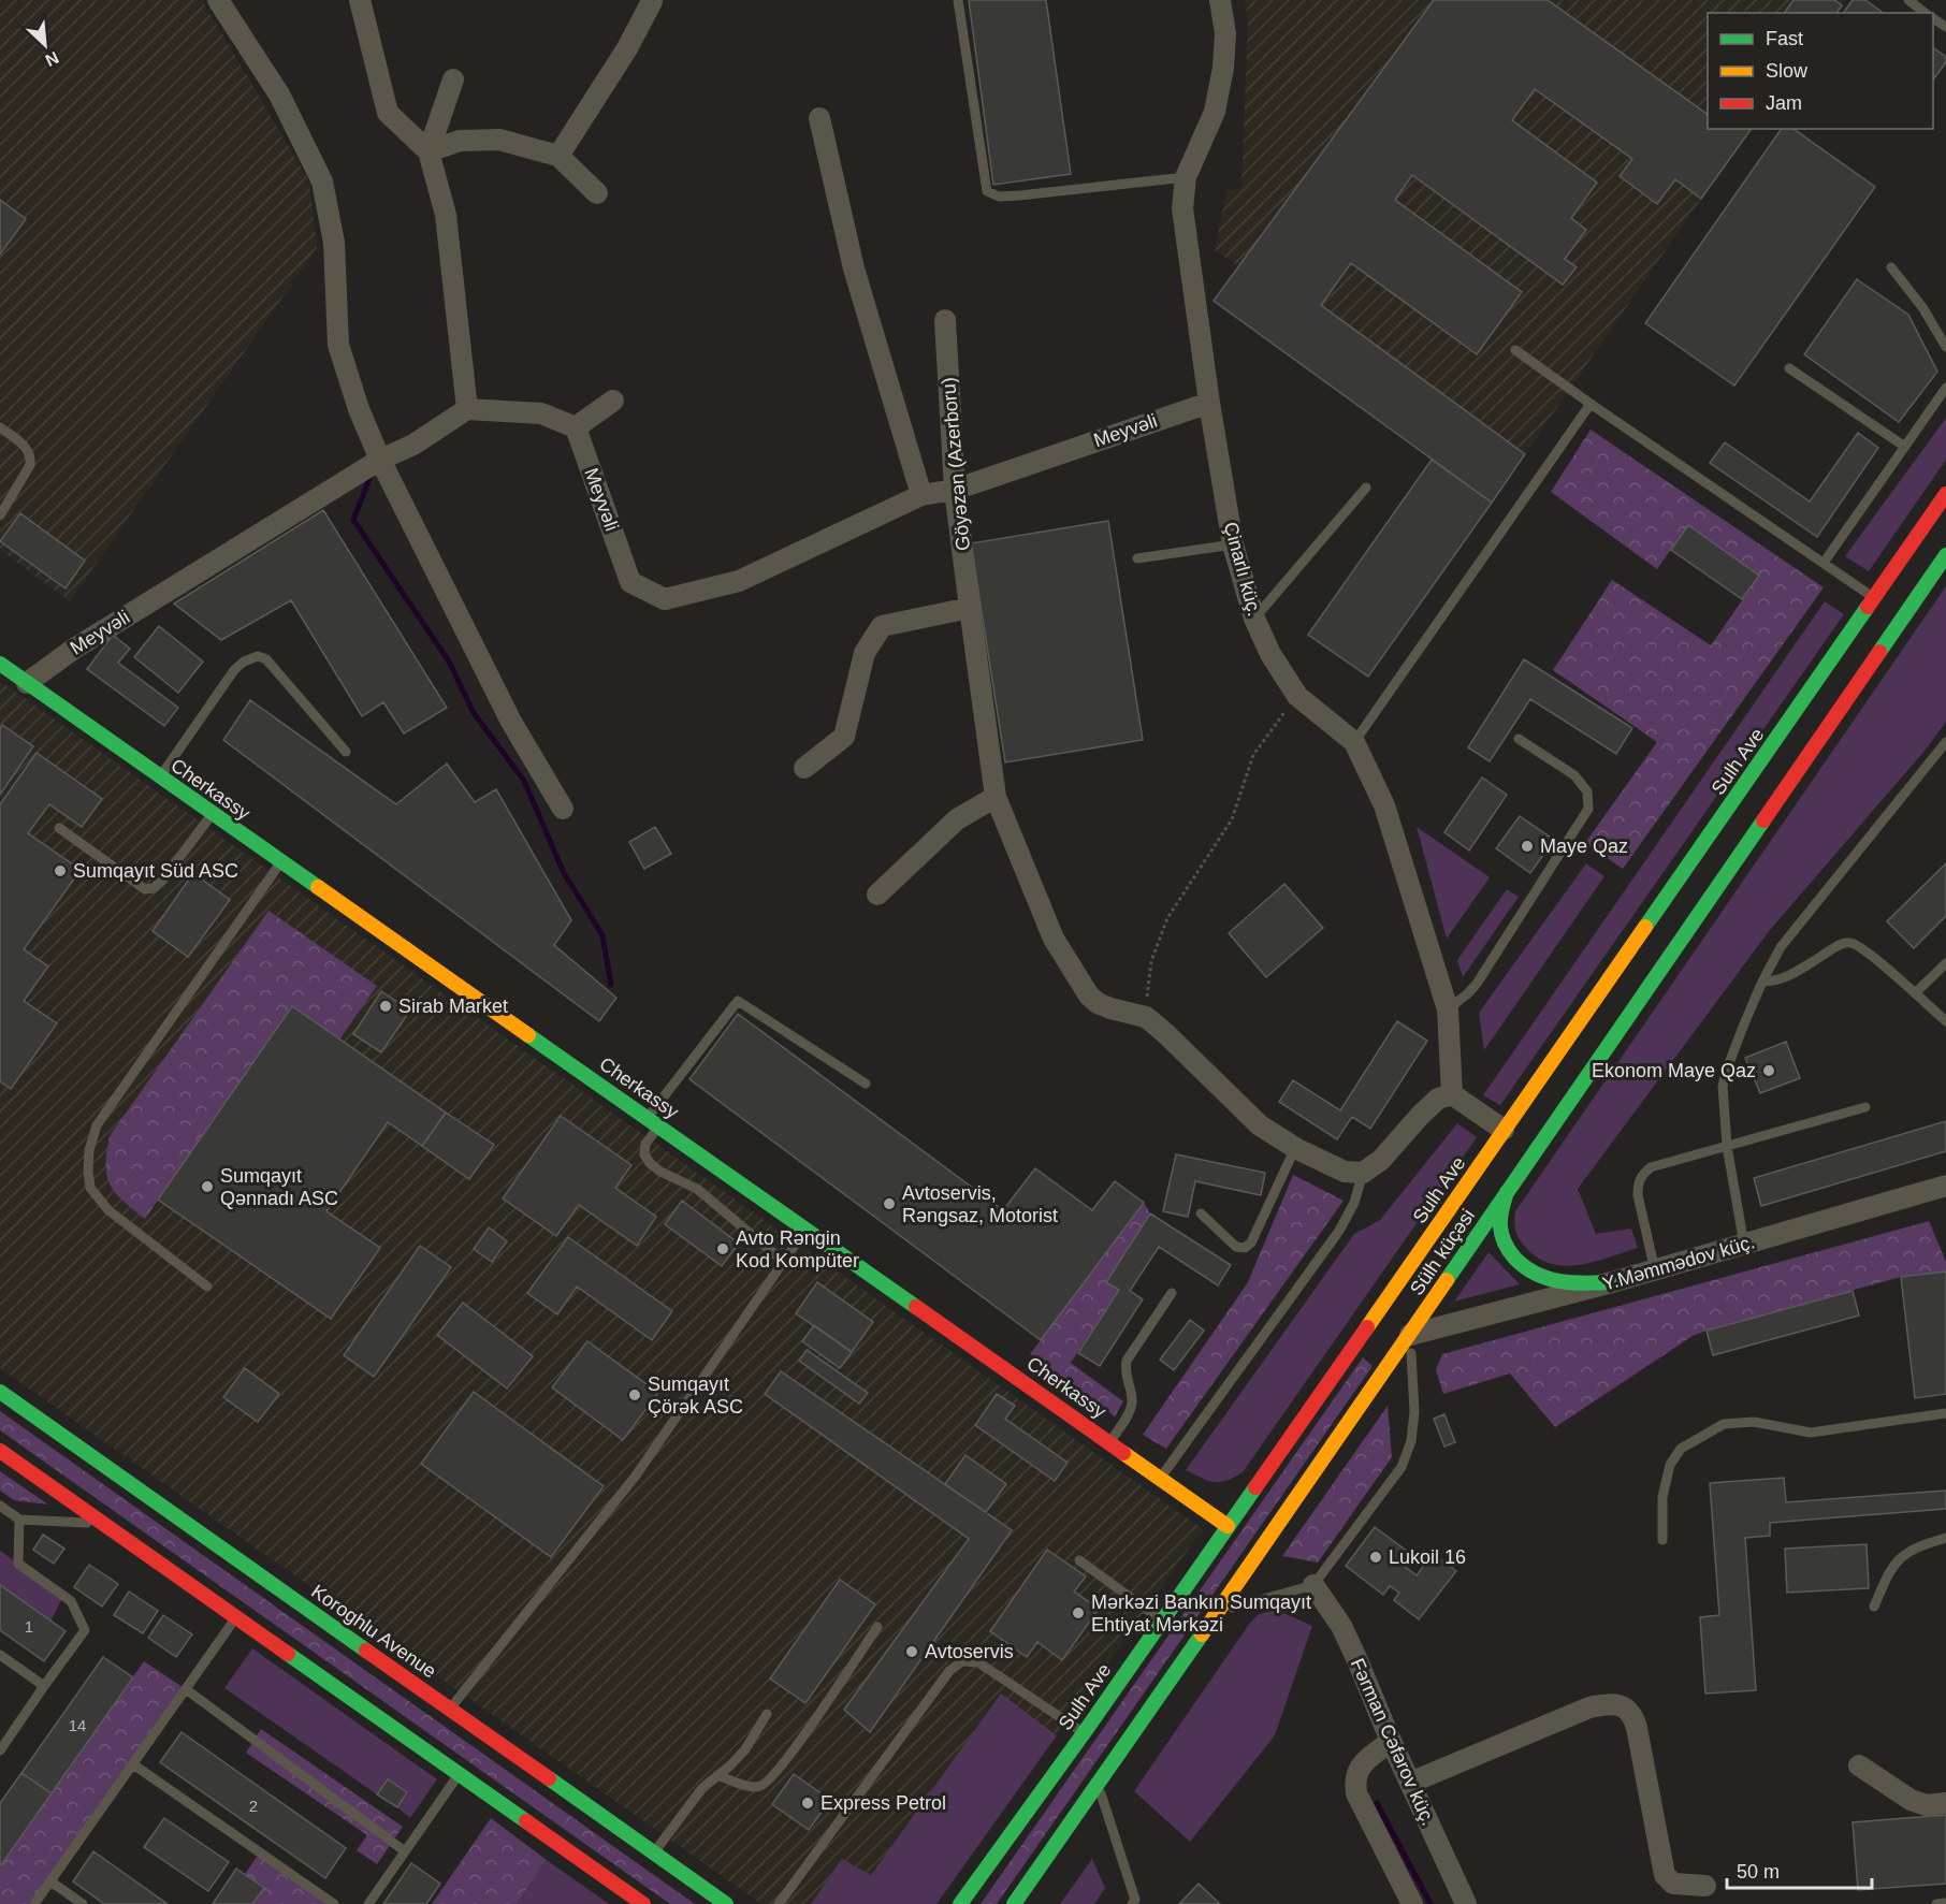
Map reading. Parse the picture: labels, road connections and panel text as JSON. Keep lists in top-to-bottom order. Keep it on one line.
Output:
{"streets":{"main road":["Sulh Ave","Cherkassy","Sülh küçəsi","Koroghlu Avenue"],"street":["Meyvəli","Göyəzən (Azerboru)","Çinarlı küç.","Y.Məmmədov küç.","Fərman Cəfərov küç."]},"crossings":[["Meyvəli","Göyəzən (Azerboru)"],["Meyvəli","Çinarlı küç."],["Meyvəli","Cherkassy"],["Sulh Ave","Cherkassy"],["Sülh küçəsi","Y.Məmmədov küç."]],"places":["Maye Qaz","Sumqayıt Süd ASC","Sirab Market","Ekonom Maye Qaz","Sumqayıt Qənnadı ASC","Avtoservis, Rəngsaz, Motorist","Avto Rəngin Kod Kompüter","Sumqayıt Çörək ASC","Lukoil 16","Mərkəzi Bankın Sumqayıt Ehtiyat Mərkəzi","Avtoservis","Express Petrol"],"house_numbers":["1","14","2"],"legend":["Fast","Slow","Jam"],"scale_bar":"50 m","north":"bottom right"}
